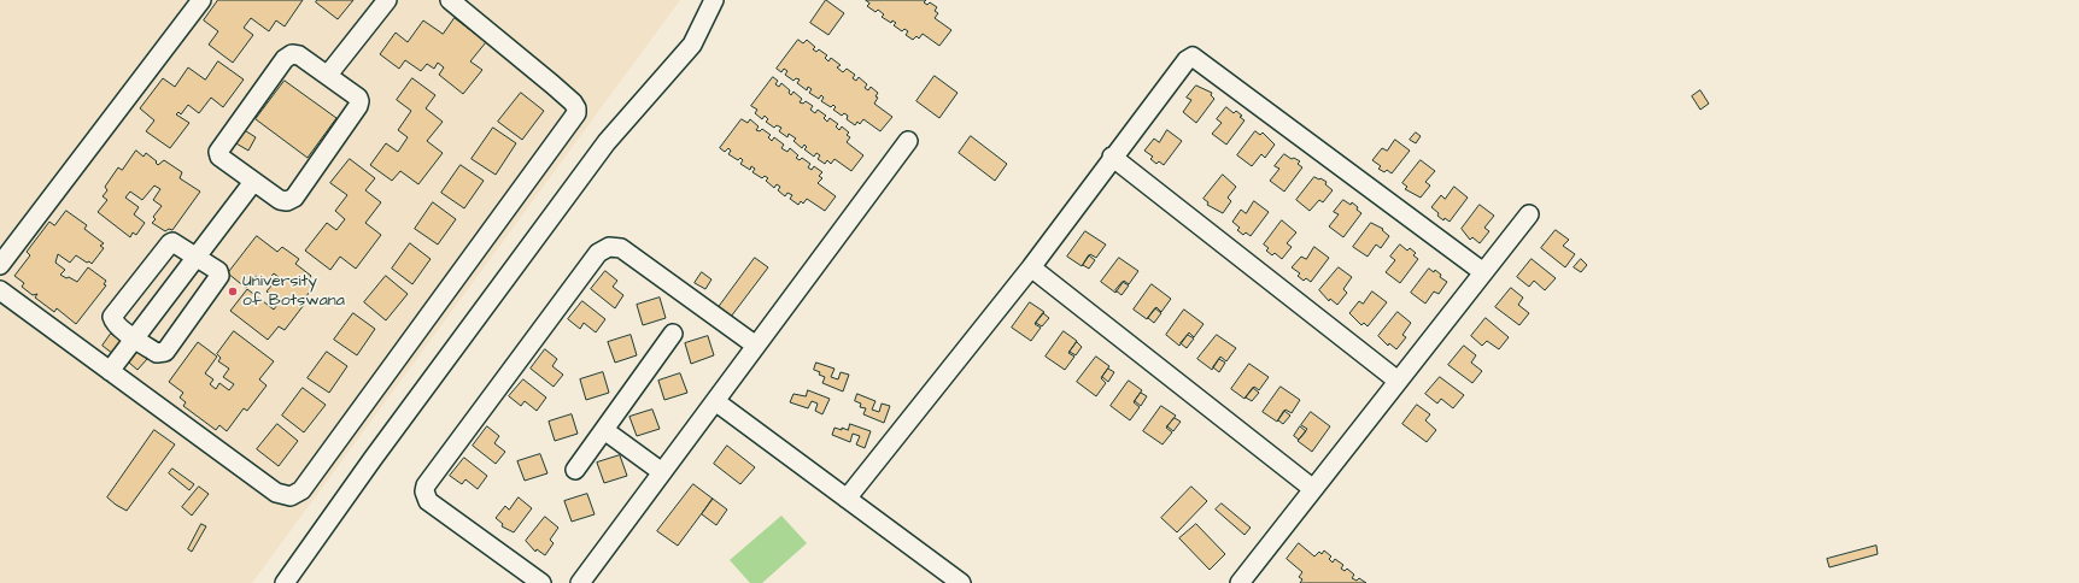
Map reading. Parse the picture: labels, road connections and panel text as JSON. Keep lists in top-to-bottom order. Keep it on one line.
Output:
{"places":["University of Botswana"]}
